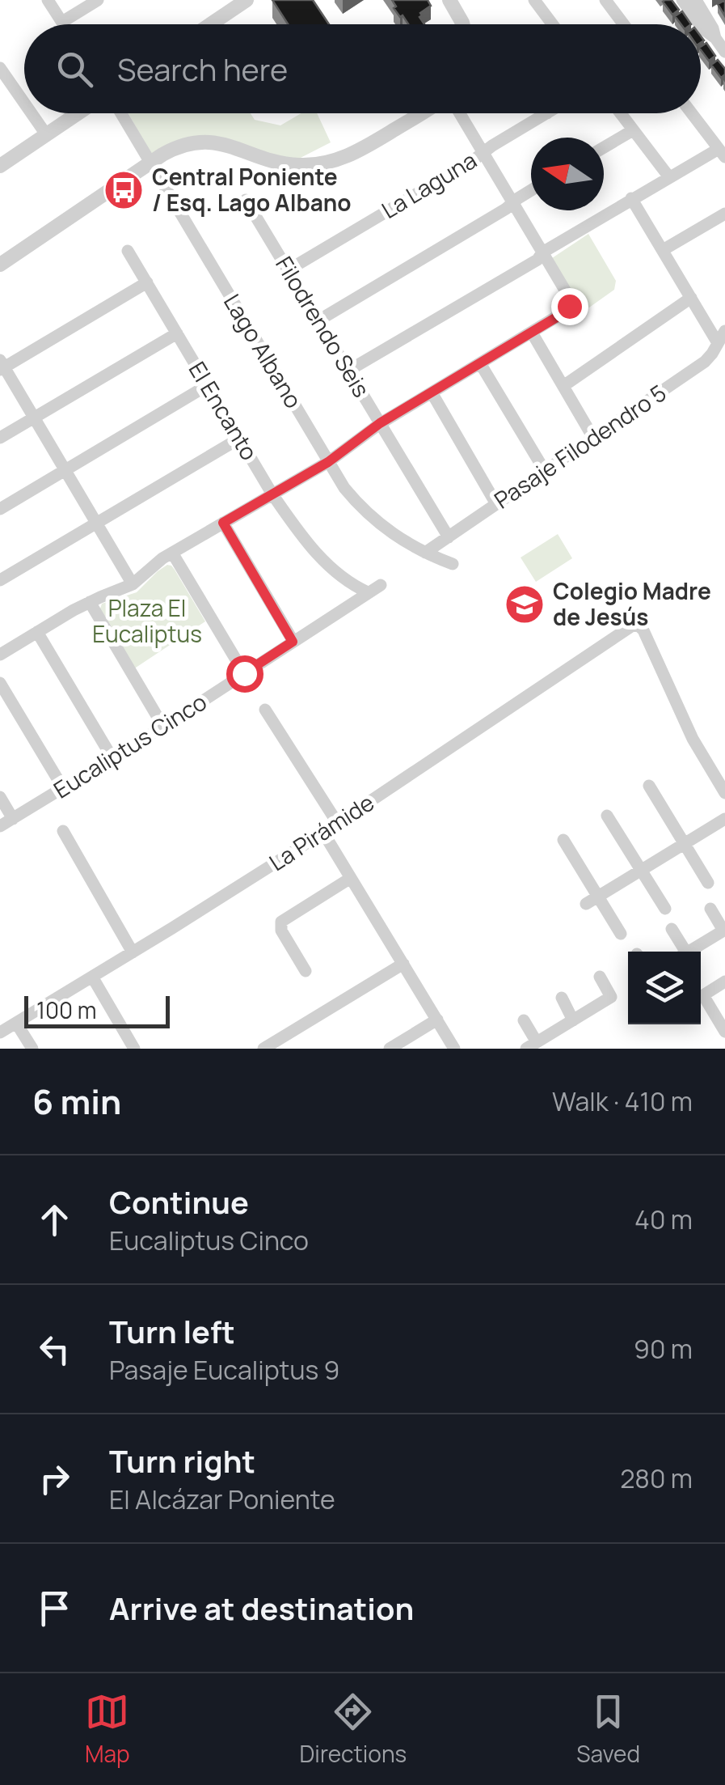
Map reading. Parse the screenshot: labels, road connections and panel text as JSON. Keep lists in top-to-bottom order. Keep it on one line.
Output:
{"streets":{"street":["La Laguna","Filodrendo Seis","Lago Albano","El Encanto","Pasaje Filodendro 5","Eucaliptus Cinco","La Pirámide"]},"crossings":[["La Laguna","Filodrendo Seis"],["Filodrendo Seis","Pasaje Filodendro 5"],["Lago Albano","Pasaje Filodendro 5"],["El Encanto","Eucaliptus Cinco"]],"parks":["Plaza El Eucaliptus"],"places":{"bus stop":["Central Poniente / Esq. Lago Albano"],"school or university":["Colegio Madre de Jesús"]},"scale_bar":"100 m","north":"left","page":{"search":"Search here","scale":"100 m","heading":["6 min","Walk · 410 m"],"list":[["Continue","Eucaliptus Cinco","40 m"],["Turn left","Pasaje Eucaliptus 9","90 m"],["Turn right","El Alcázar Poniente","280 m"],"Arrive at destination"],"nav":["Map","Directions","Saved"]}}
